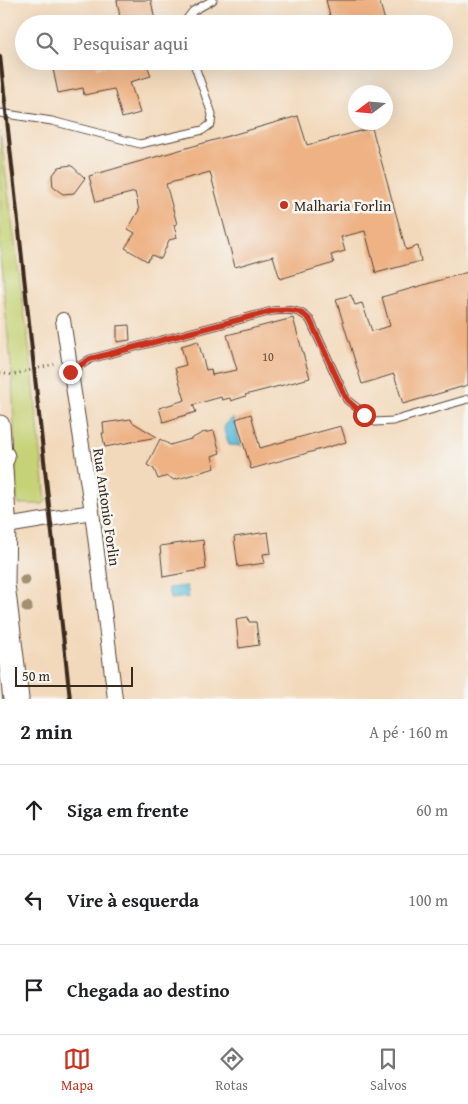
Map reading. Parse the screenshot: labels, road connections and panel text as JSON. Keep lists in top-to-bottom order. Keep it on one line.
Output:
{"streets":{"street":["Rua Antonio Forlin"]},"places":["Malharia Forlin"],"house_numbers":["10"],"scale_bar":"50 m","north":"left","page":{"search":"Pesquisar aqui","scale":"50 m","heading":["2 min","A pé · 160 m"],"list":[["Siga em frente","60 m"],["Vire à esquerda","100 m"],"Chegada ao destino"],"nav":["Mapa","Rotas","Salvos"]}}
